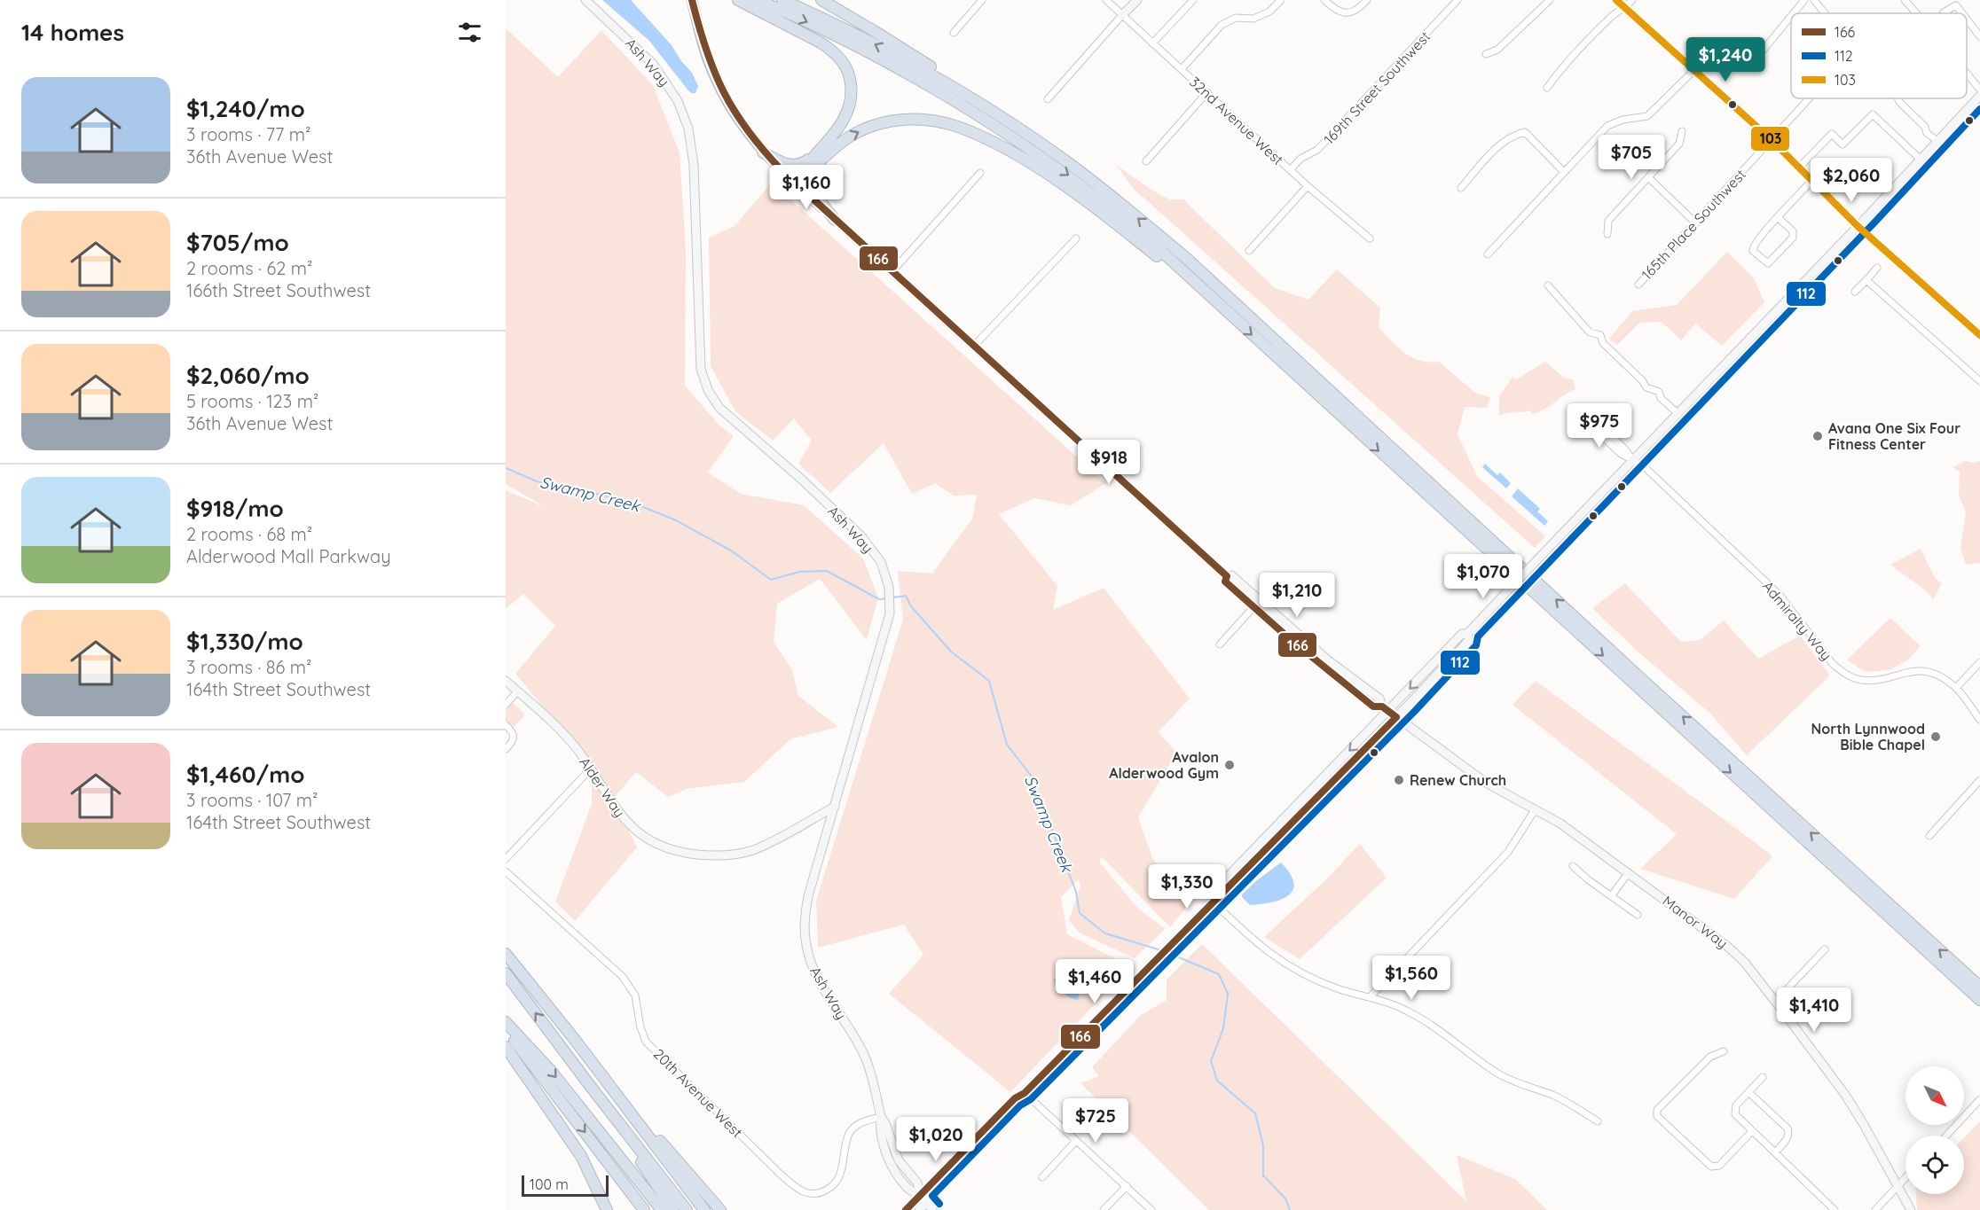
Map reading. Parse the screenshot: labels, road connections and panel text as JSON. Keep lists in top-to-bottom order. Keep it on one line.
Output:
{"streets":{"main road":["Ash Way","Alder Way","Manor Way"],"street":["169th Street Southwest","32nd Avenue West","165th Place Southwest","Admiralty Way","20th Avenue West"]},"crossings":[["Ash Way","Alder Way"],["Ash Way","20th Avenue West"],["169th Street Southwest","32nd Avenue West"]],"water":["Swamp Creek"],"places":["Avana One Six Four Fitness Center","North Lynnwood Bible Chapel","Avalon Alderwood Gym","Renew Church"],"lines":["transit line 166","transit line 103","transit line 112"],"legend":["166","112","103"],"scale_bar":"100 m","north":"bottom right","page":{"heading":"14 homes","price":["$1,240","$705","$2,060","$1,160","$975","$918","$1,070","$1,210","$1,330","$1,560","$1,460","$1,410","$725","$1,020"],"list":[{"name":"$1,240/mo","note":"3 rooms · 77 m² · 36th Avenue West"},{"name":"$705/mo","note":"2 rooms · 62 m² · 166th Street Southwest"},{"name":"$2,060/mo","note":"5 rooms · 123 m² · 36th Avenue West"},{"name":"$918/mo","note":"2 rooms · 68 m² · Alderwood Mall Parkway"},{"name":"$1,330/mo","note":"3 rooms · 86 m² · 164th Street Southwest"},{"name":"$1,460/mo","note":"3 rooms · 107 m² · 164th Street Southwest"}],"scale":"100 m"}}
